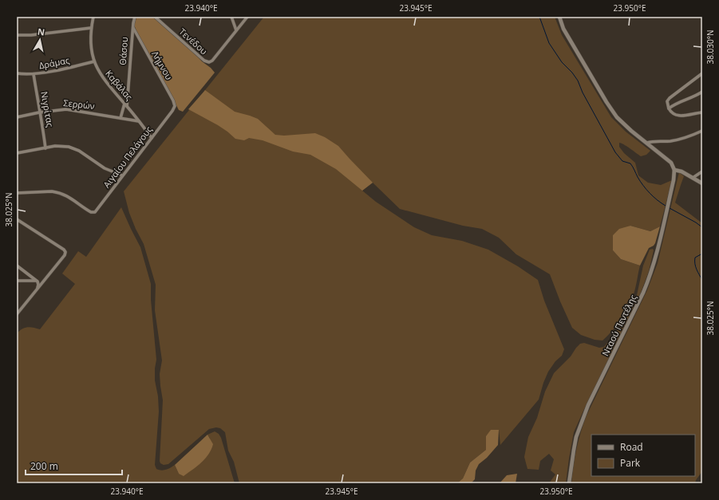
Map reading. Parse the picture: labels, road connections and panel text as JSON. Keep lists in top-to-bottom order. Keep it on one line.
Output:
{"streets":{"street":["Τενέδου","Θάσου","Δράμας","Λήμνου","Καβάλας","Σερρών","Νιγρίτας","Αιγαίου Πελάγους","Νταού Πεντέλης"]},"crossings":[["Θάσου","Λήμνου"],["Θάσου","Καβάλας"],["Θάσου","Σερρών"],["Δράμας","Καβάλας"],["Δράμας","Νιγρίτας"],["Λήμνου","Αιγαίου Πελάγους"],["Καβάλας","Σερρών"],["Καβάλας","Αιγαίου Πελάγους"],["Σερρών","Νιγρίτας"]],"legend":["Road","Park"],"scale_bar":"200 m","north":"top","coordinates":["23.940°E","23.945°E","23.950°E","38.030°N","38.025°N"]}
